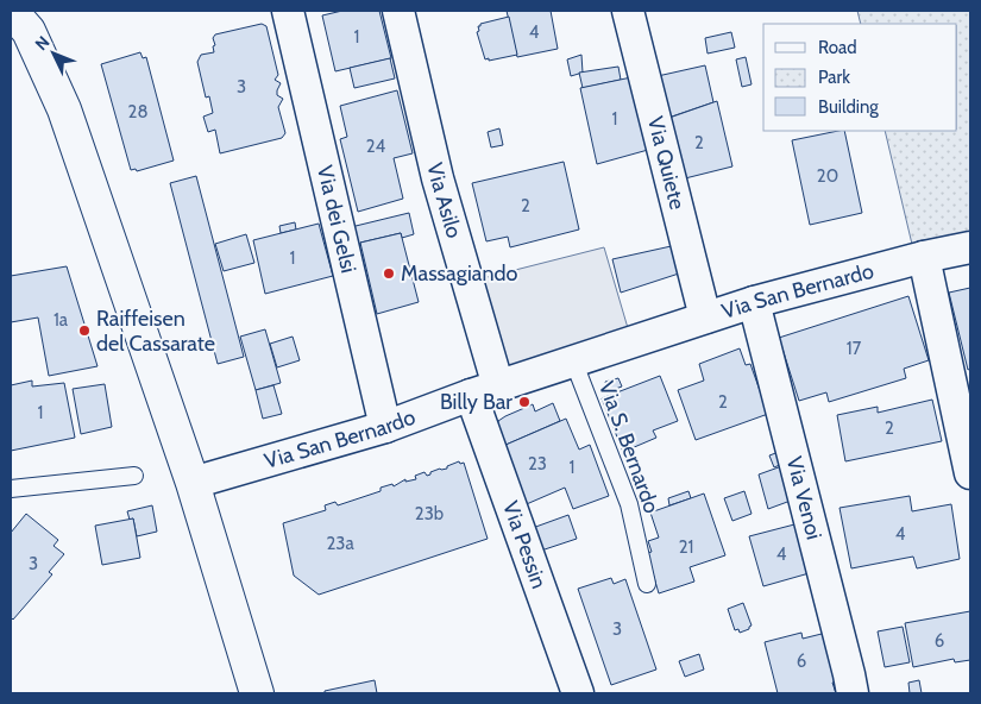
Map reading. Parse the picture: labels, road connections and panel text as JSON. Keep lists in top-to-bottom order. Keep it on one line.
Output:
{"streets":{"street":["Via Quiete","Via Asilo","Via dei Gelsi","Via San Bernardo","Via Venoi","Via Pessin"],"lane":["Via S. Bernardo"]},"crossings":[["Via Quiete","Via San Bernardo"],["Via Asilo","Via San Bernardo"],["Via Asilo","Via Pessin"],["Via dei Gelsi","Via San Bernardo"],["Via San Bernardo","Via S. Bernardo"],["Via San Bernardo","Via Venoi"],["Via San Bernardo","Via Pessin"]],"places":["Massagiando","Raiffeisen del Cassarate","Billy Bar"],"house_numbers":["4","1","3","28","1","2","24","20","2","1","1a","17","2","1","2","23","1","23b","4","23a","21","4","3","3","6","6"],"legend":["Road","Park","Building"],"north":"top left"}
